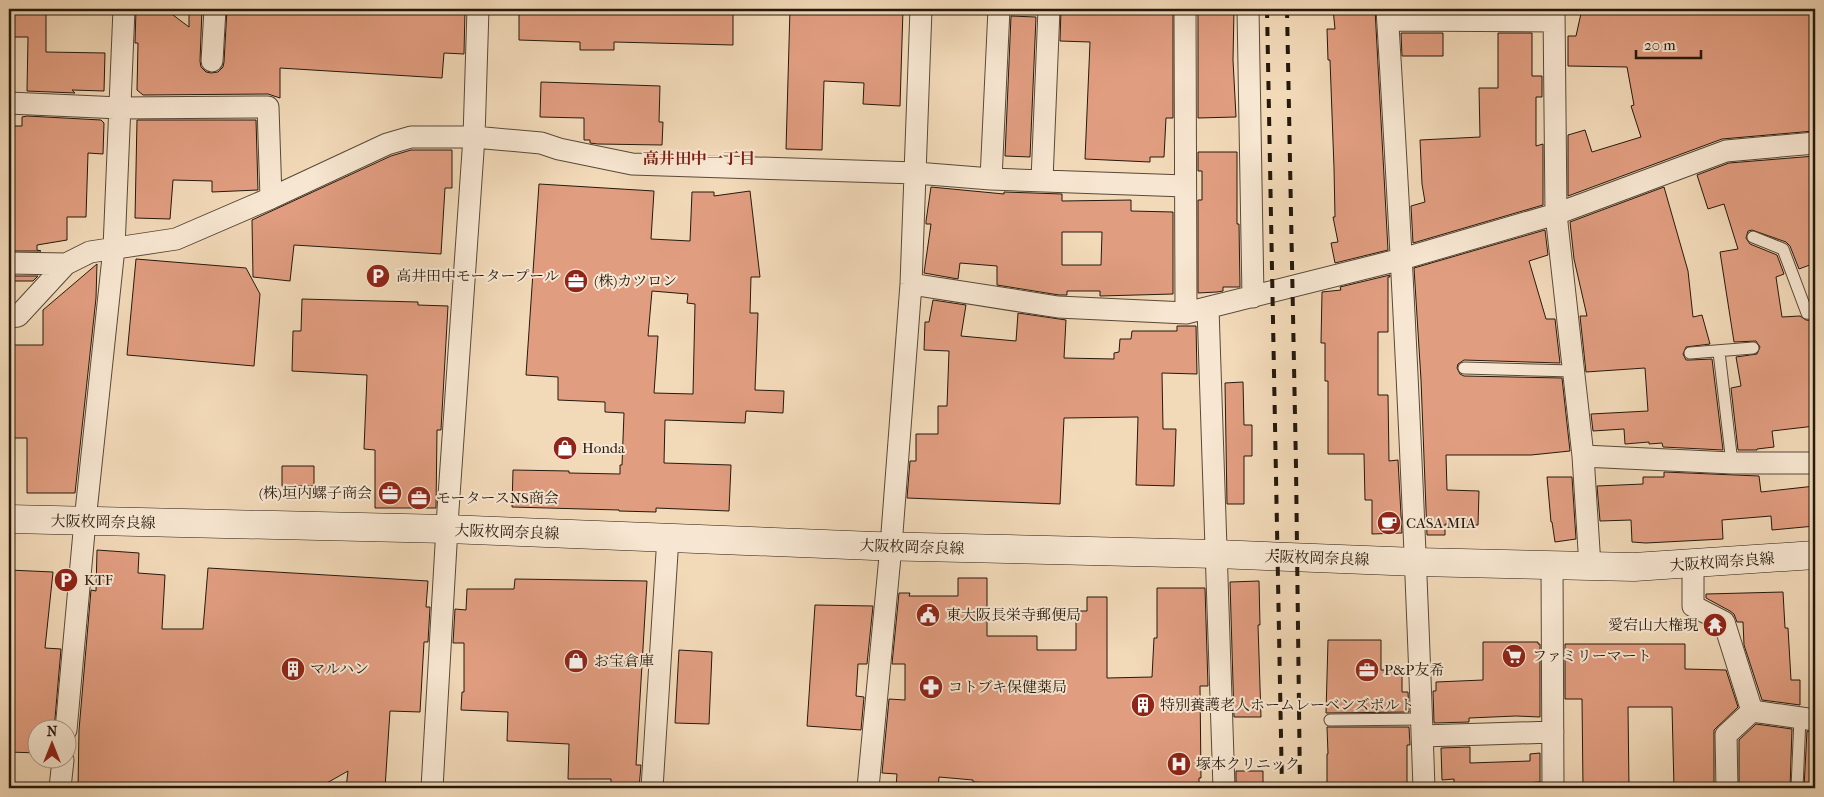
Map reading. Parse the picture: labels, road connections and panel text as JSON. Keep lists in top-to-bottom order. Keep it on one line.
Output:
{"streets":{"main road":["大阪枚岡奈良線"]},"districts":["高井田中一丁目"],"places":{"parking":["高井田中モータープール","KTF"],"office":["(株)カツロン","(株)垣内螺子商会","モータースNS商会","P&P友希"],"shop":["Honda","お宝倉庫"],"cafe":["CASA MIA"],"public building":["東大阪長栄寺郵便局"],"temple":["愛宕山大権現"],"supermarket":["ファミリーマート"],"building":["マルハン","特別養護老人ホームレーベンズポルト"],"pharmacy":["コトブキ保健薬局"],"hospital":["塚本クリニック"]},"scale_bar":"20 m","north":"top"}
